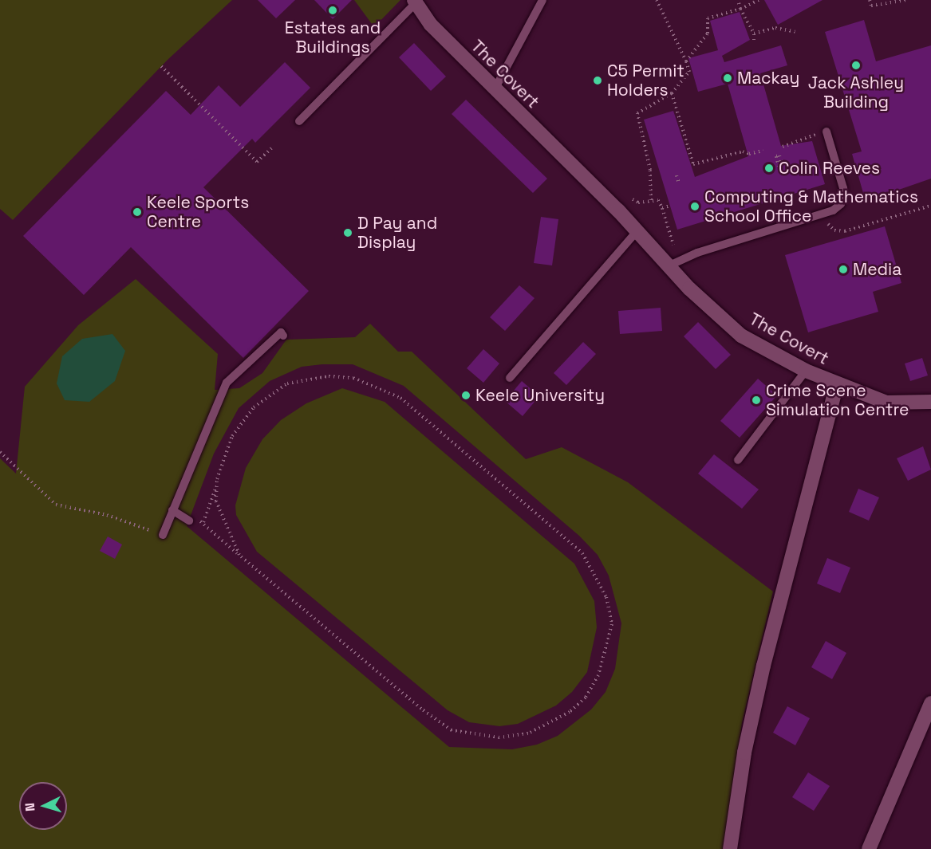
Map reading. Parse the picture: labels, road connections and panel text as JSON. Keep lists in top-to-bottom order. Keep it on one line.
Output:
{"streets":{"street":["The Covert"]},"places":["Estates and Buildings","Jack Ashley Building","Mackay","C5 Permit Holders","Colin Reeves","Computing & Mathematics School Office","Keele Sports Centre","D Pay and Display","Media","Keele University","Crime Scene Simulation Centre"],"north":"left"}
